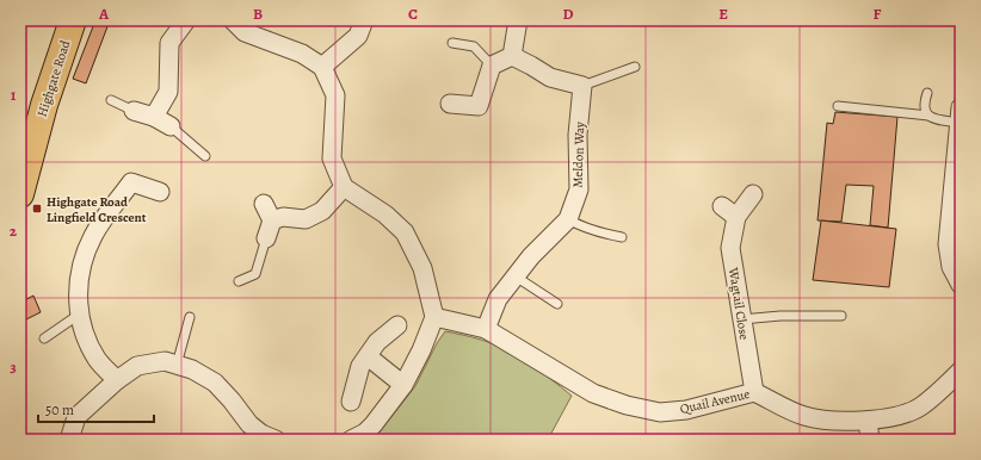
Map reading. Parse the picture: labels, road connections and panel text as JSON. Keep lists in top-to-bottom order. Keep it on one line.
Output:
{"streets":{"main road":["Highgate Road"],"street":["Meldon Way","Wagtail Close","Quail Avenue"]},"crossings":[["Meldon Way","Quail Avenue"],["Wagtail Close","Quail Avenue"]],"places":{"transit":["Highgate Road Lingfield Crescent"]},"scale_bar":"50 m","grid":{"columns":["A","B","C","D","E","F"],"rows":["1","2","3"]}}
